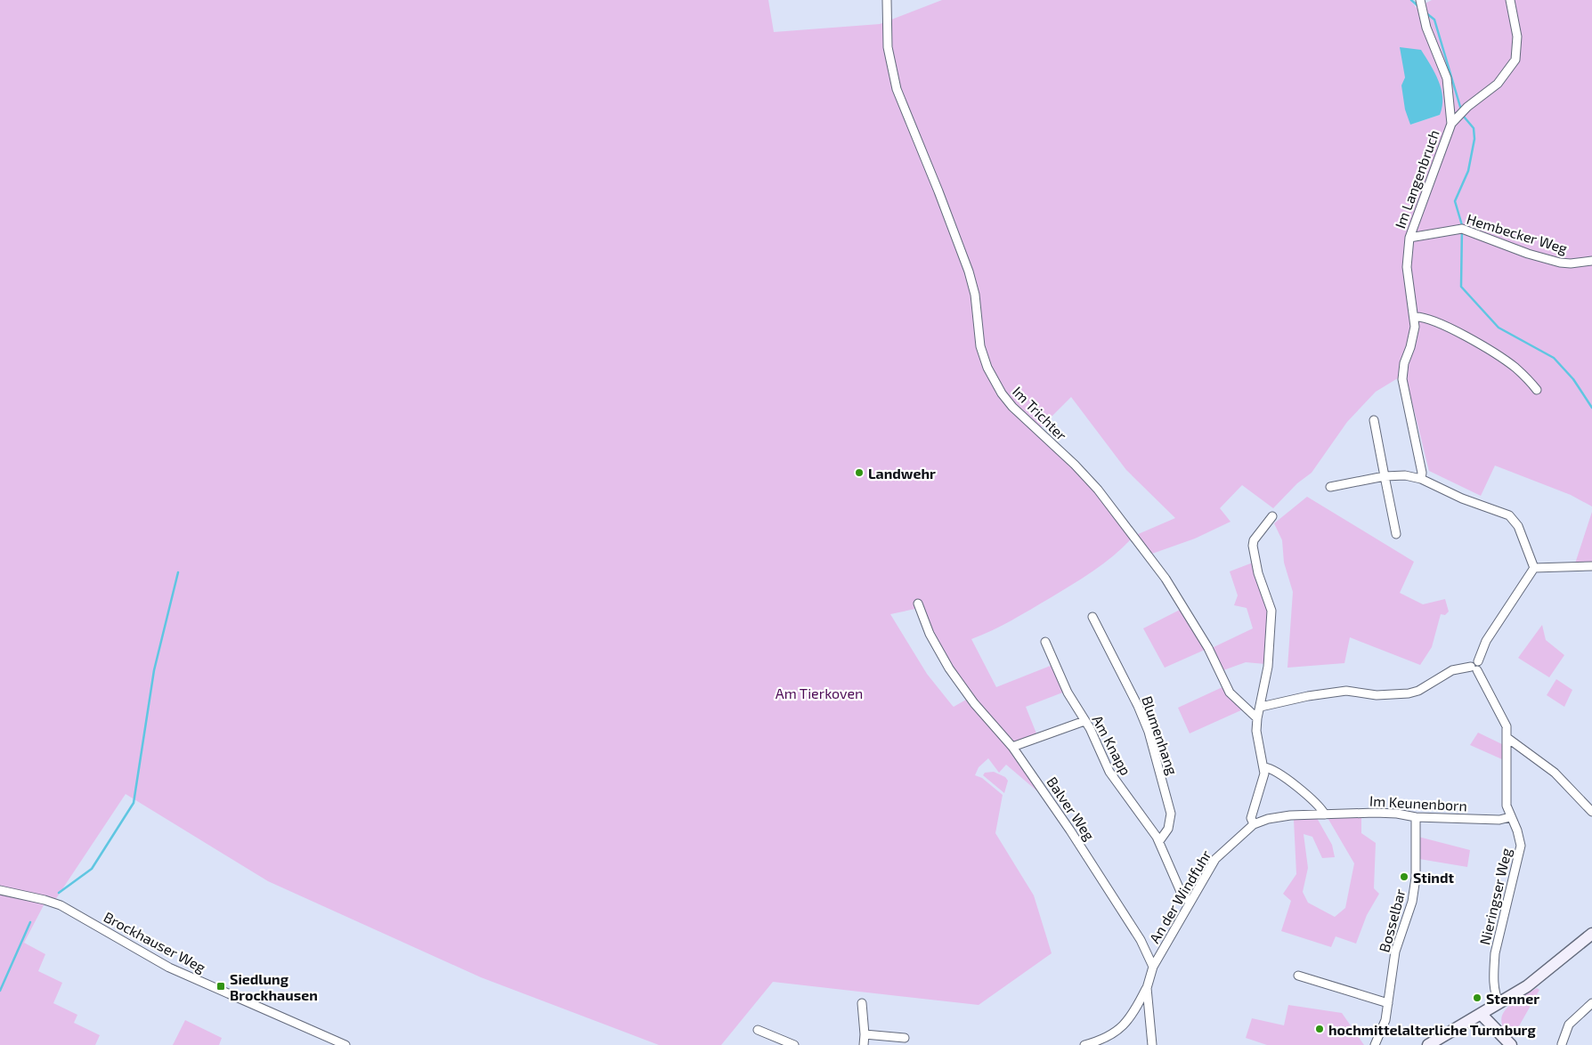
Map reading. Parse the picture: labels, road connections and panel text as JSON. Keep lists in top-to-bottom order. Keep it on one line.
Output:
{"streets":{"street":["Im Langenbruch","Hembecker Weg","Im Trichter","Blumenhang","Am Knapp","Im Keunenborn","Balver Weg","An der Windfuhr","Nieringser Weg","Bosselbar","Brockhauser Weg"]},"crossings":[["Im Langenbruch","Hembecker Weg"],["Blumenhang","Am Knapp"],["Am Knapp","An der Windfuhr"],["Im Keunenborn","An der Windfuhr"],["Im Keunenborn","Nieringser Weg"],["Im Keunenborn","Bosselbar"],["Balver Weg","An der Windfuhr"]],"parks":["Am Tierkoven"],"places":{"other":["Landwehr","Stindt","Stenner","hochmittelalterliche Turmburg"],"transit":["Siedlung Brockhausen"]}}
